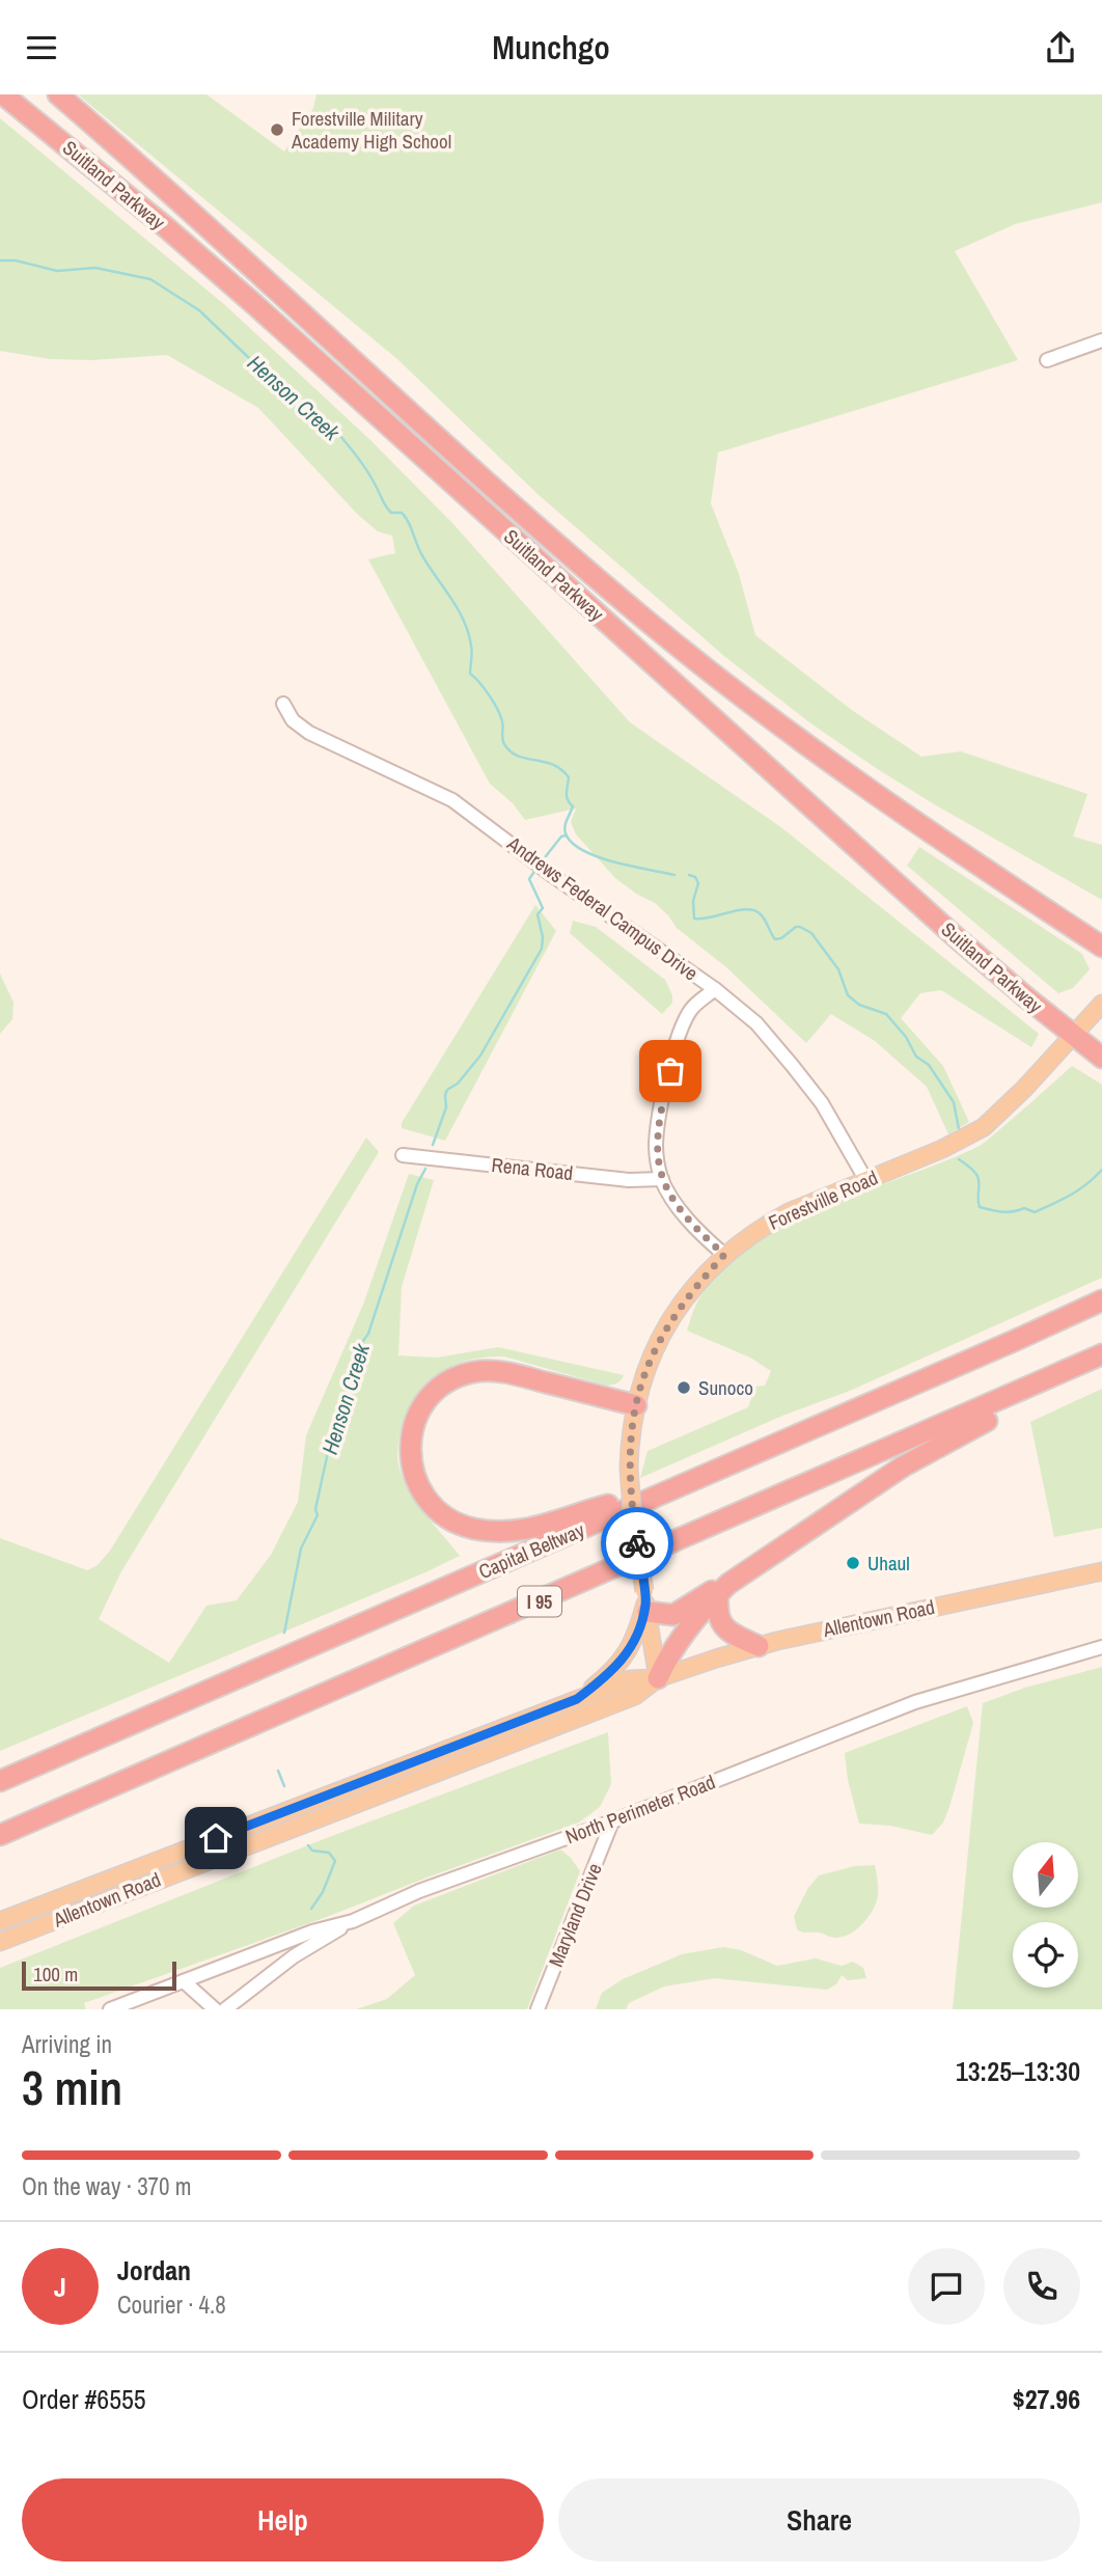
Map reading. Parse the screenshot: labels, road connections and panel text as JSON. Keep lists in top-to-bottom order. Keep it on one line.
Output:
{"streets":{"highway":["Suitland Parkway","Capital Beltway","I 95"],"main road":["Forestville Road","Allentown Road"],"street":["Andrews Federal Campus Drive","Rena Road","North Perimeter Road","Maryland Drive"]},"crossings":[["Suitland Parkway","Forestville Road"],["Andrews Federal Campus Drive","Forestville Road"],["Forestville Road","Allentown Road"],["North Perimeter Road","Maryland Drive"]],"water":["Henson Creek"],"places":["Forestville Military Academy High School","Sunoco","Uhaul"],"scale_bar":"100 m","north":"top","page":{"header":"Munchgo","scale":"100 m","heading":["3 min","Arriving in","13:25–13:30"],"panel":["Jordan","Courier · 4.8","Order #6555","$27.96"],"bar":"On the way · 370 m","round":"J","buttons":["Help","Share"]}}
